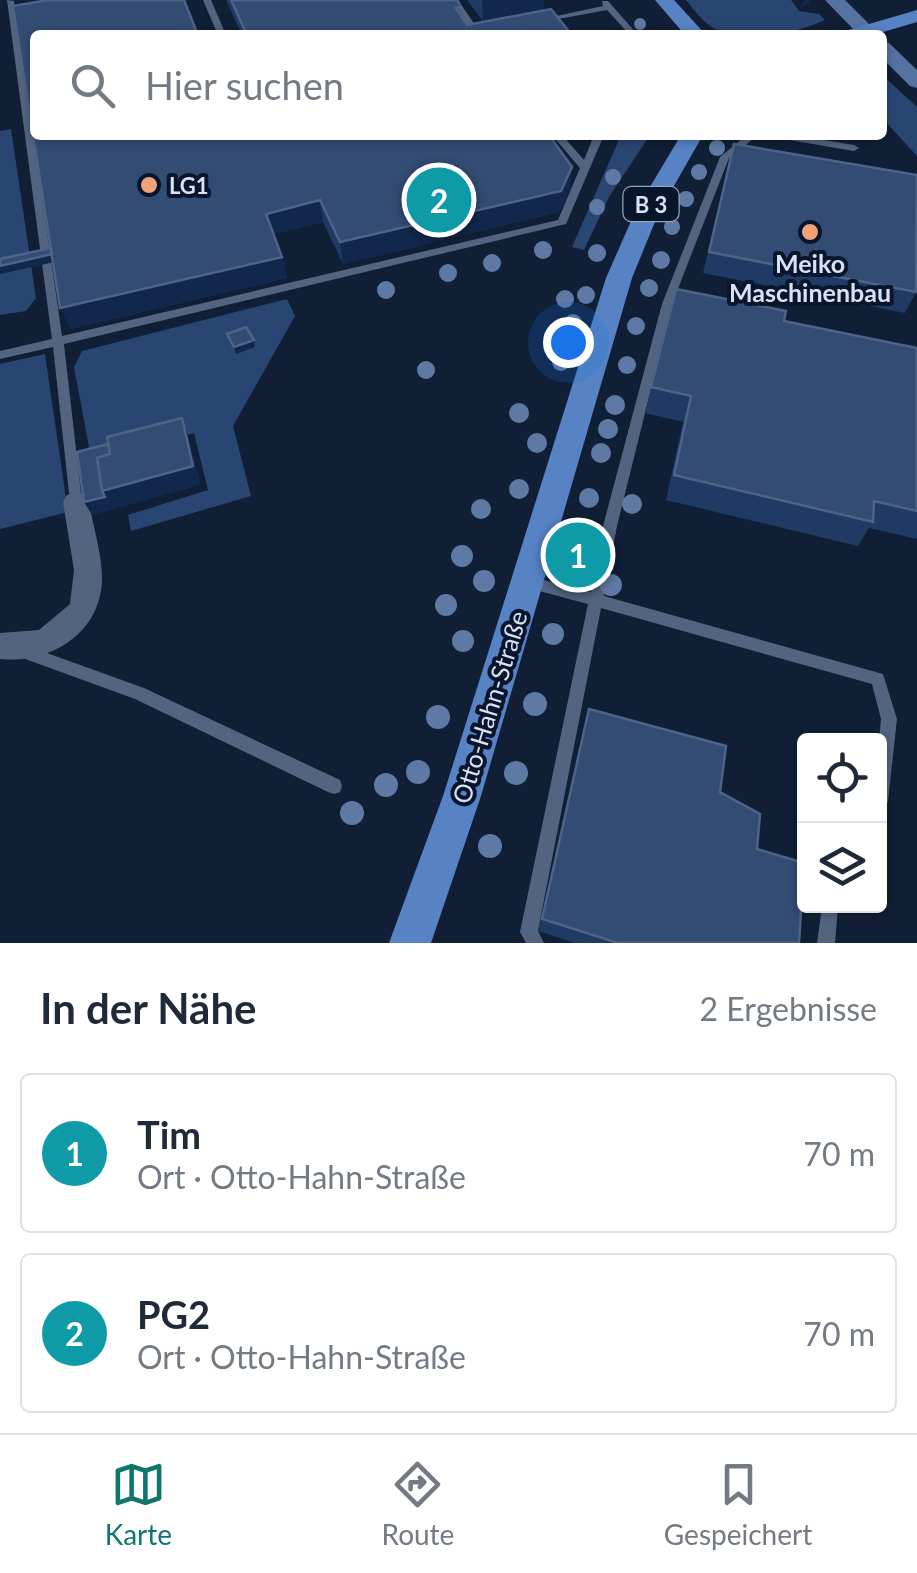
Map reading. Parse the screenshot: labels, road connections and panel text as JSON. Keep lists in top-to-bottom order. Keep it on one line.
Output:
{"streets":{"main road":["B 3","Otto-Hahn-Straße"]},"places":["LG1","Meiko Maschinenbau"],"page":{"search":"Hier suchen","pins":["2","1"],"heading":["In der Nähe","2 Ergebnisse"],"list":[{"mark":"1","name":"Tim","note":"Ort · Otto-Hahn-Straße","value":"70 m"},{"mark":"2","name":"PG2","note":"Ort · Otto-Hahn-Straße","value":"70 m"}],"nav":["Karte","Route","Gespeichert"]}}
